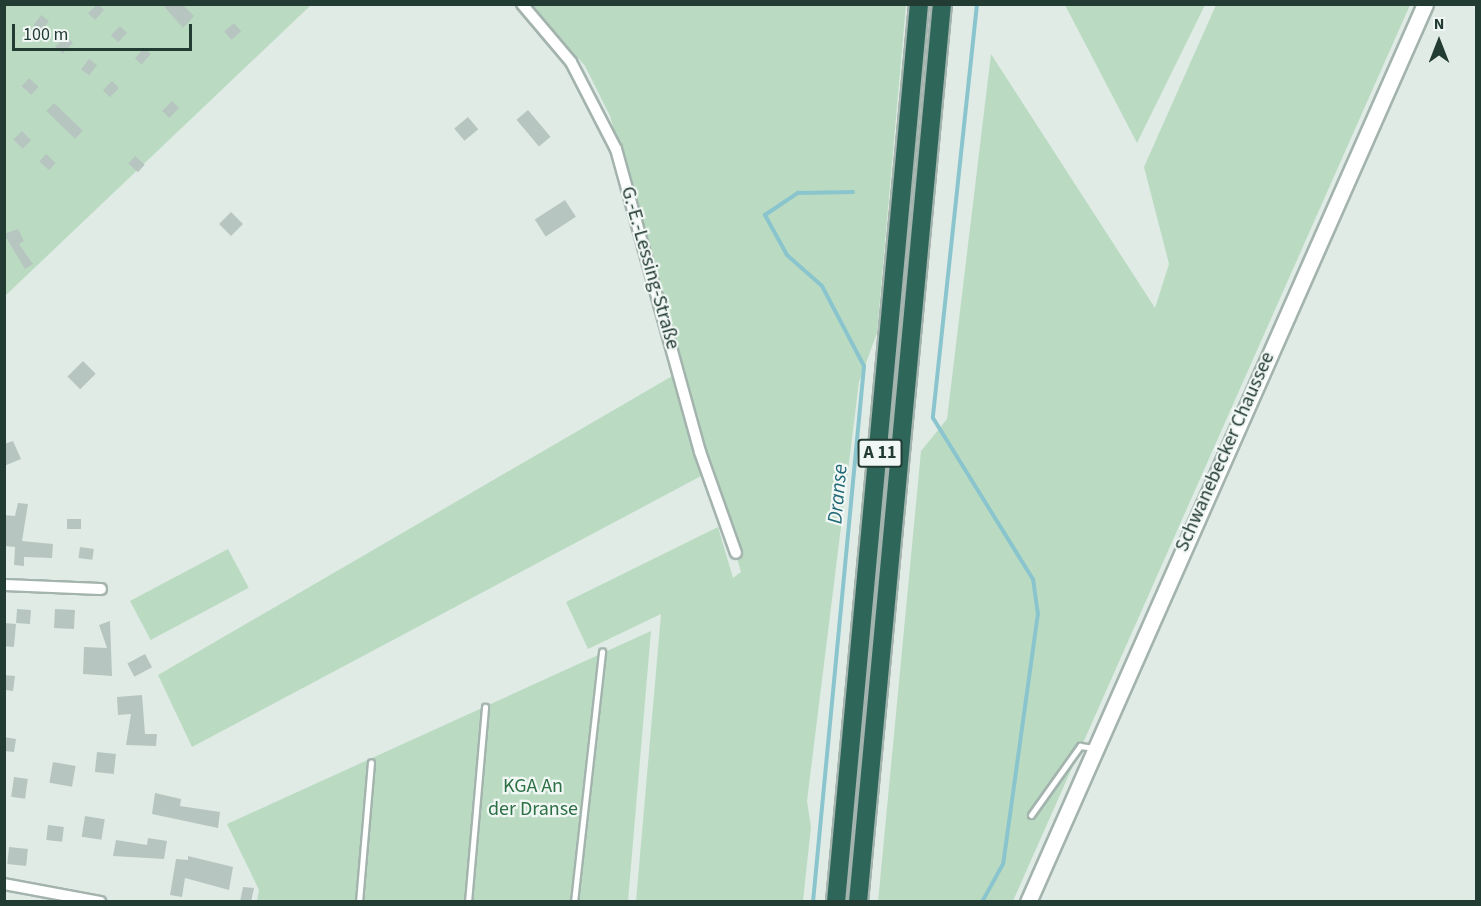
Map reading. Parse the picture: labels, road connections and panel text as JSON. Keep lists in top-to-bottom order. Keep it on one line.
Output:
{"streets":{"highway":["A 11"],"main road":["Schwanebecker Chaussee"],"street":["G.-E.-Lessing-Straße"]},"water":["Dranse"],"parks":["KGA An der Dranse"],"scale_bar":"100 m","north":"top"}
